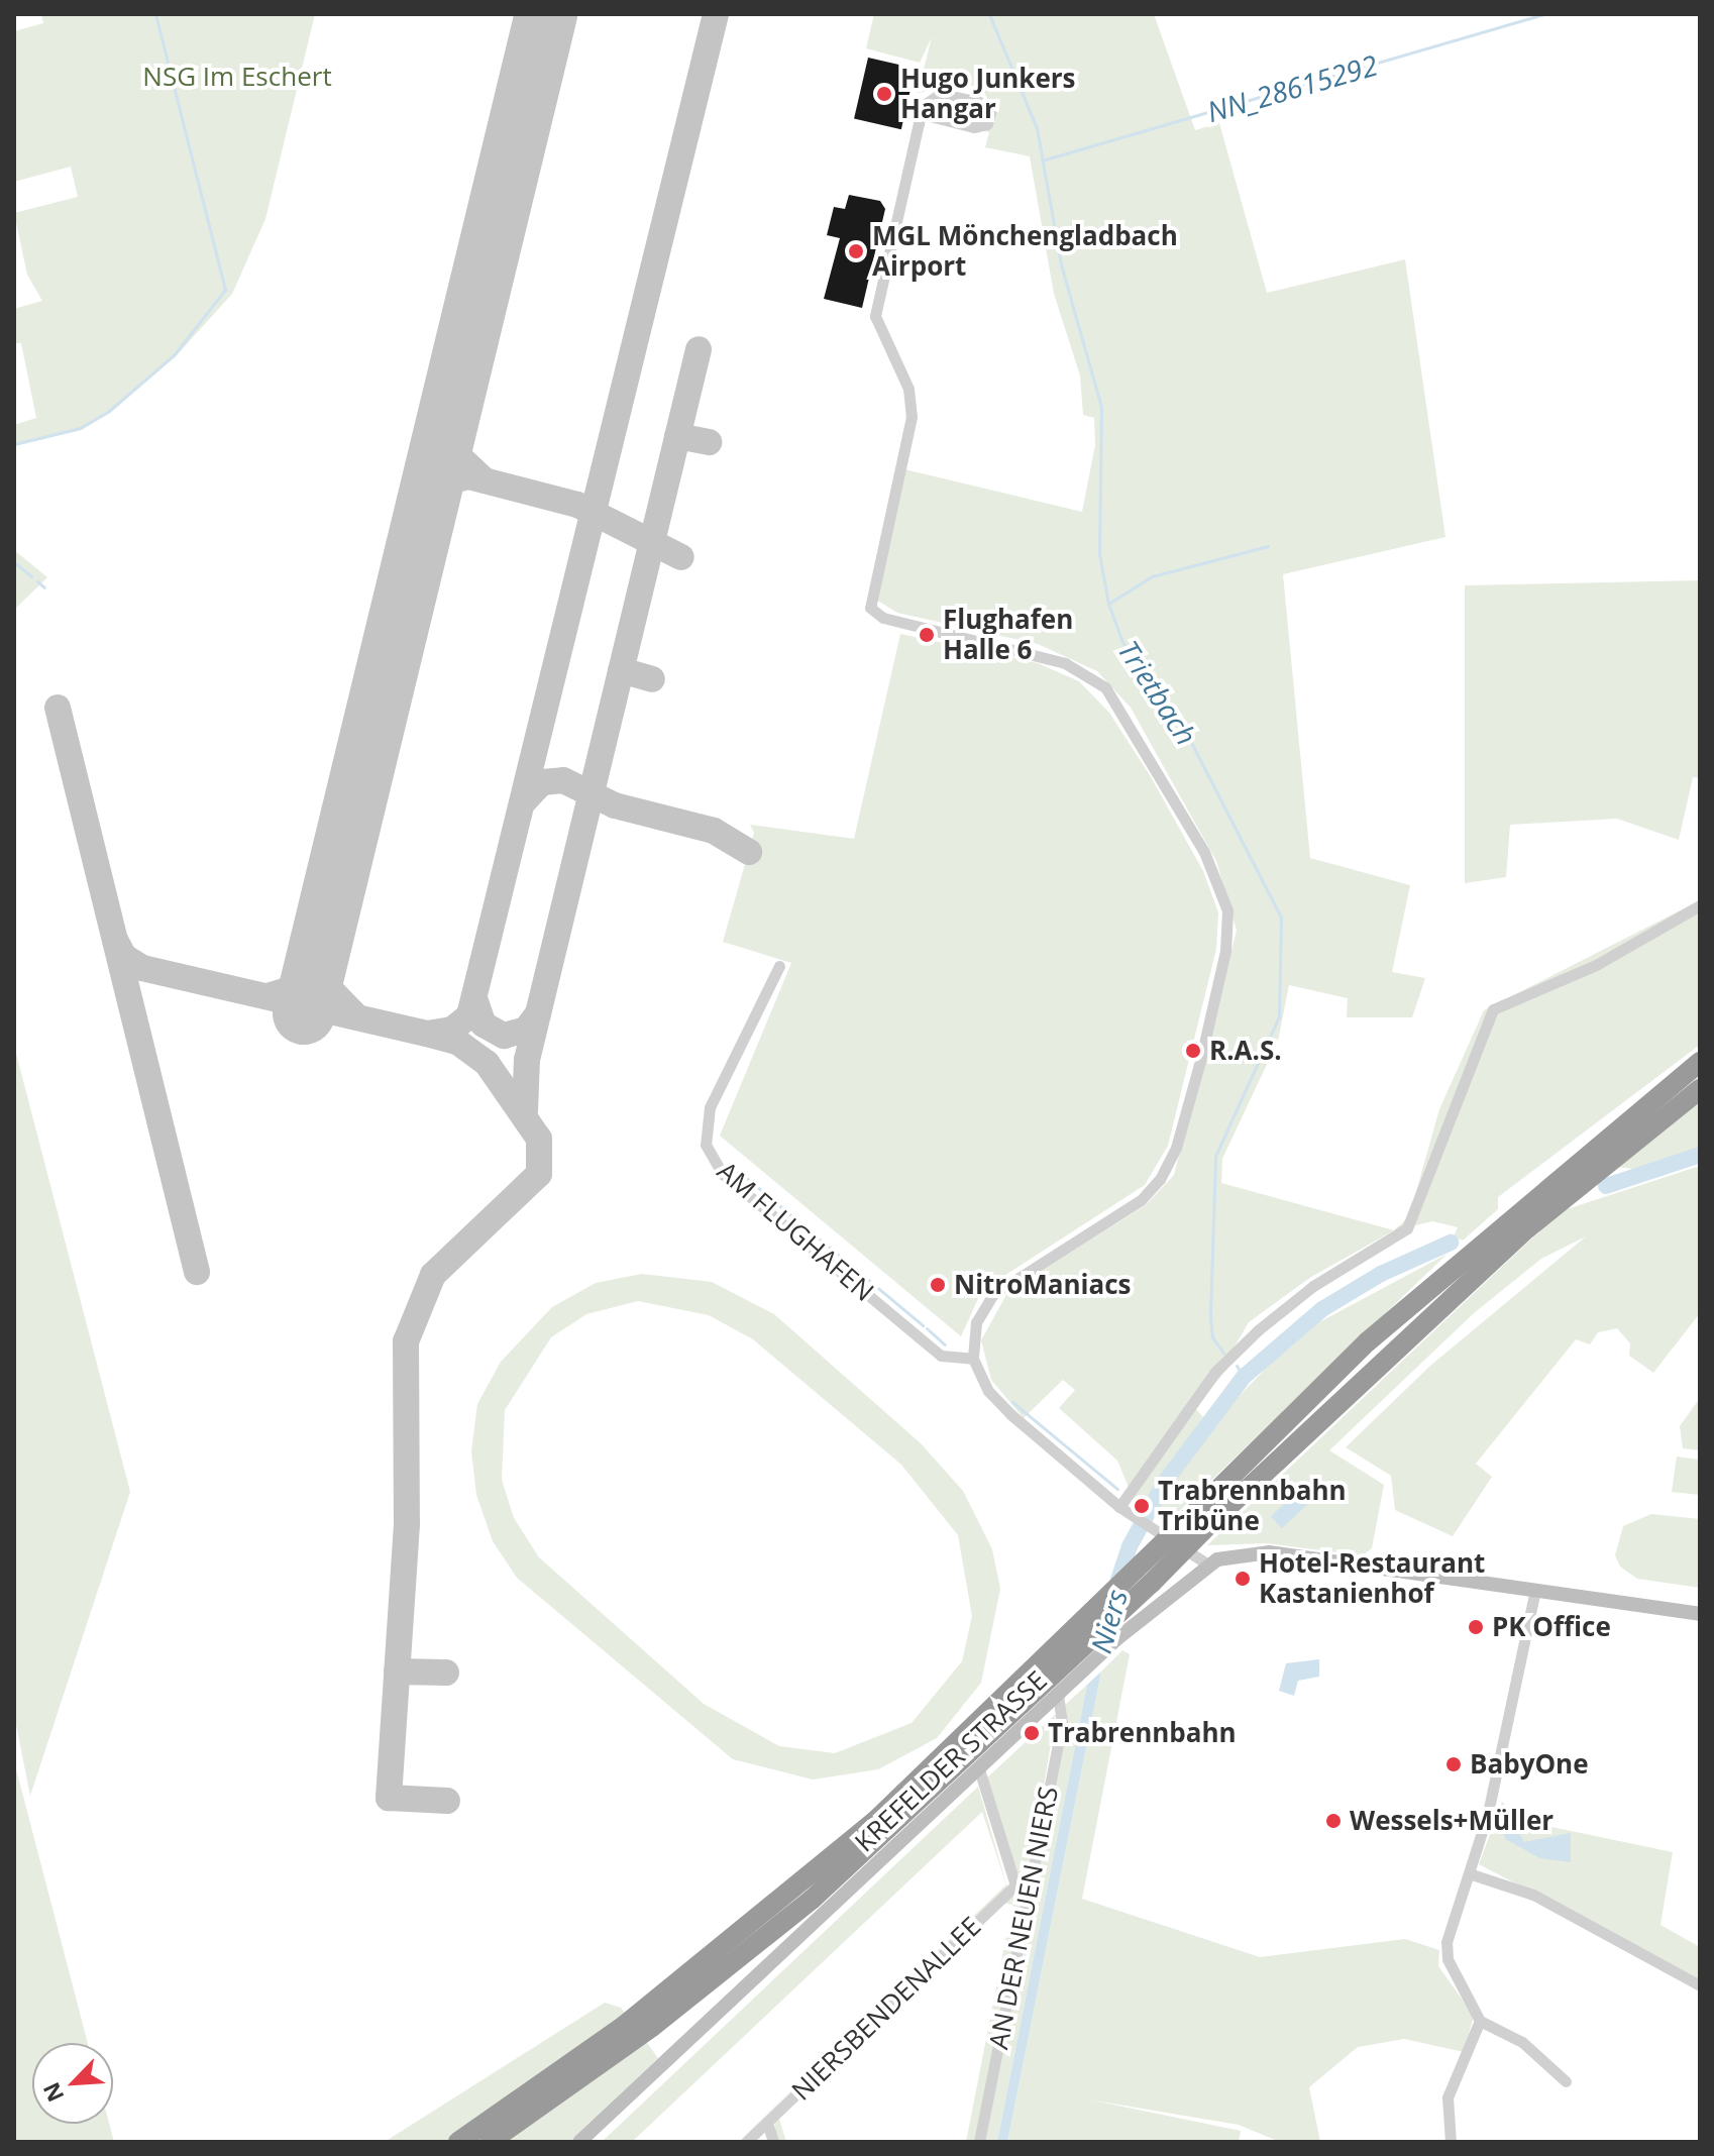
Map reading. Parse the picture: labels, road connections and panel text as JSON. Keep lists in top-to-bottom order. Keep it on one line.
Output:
{"streets":{"street":["AM FLUGHAFEN","KREFELDER STRASSE","AN DER NEUEN NIERS","NIERSBENDENALLEE"]},"crossings":[["KREFELDER STRASSE","AN DER NEUEN NIERS"],["AN DER NEUEN NIERS","NIERSBENDENALLEE"]],"water":["NN_28615292","Trietbach","Niers"],"parks":["NSG Im Eschert"],"places":["Hugo Junkers Hangar","MGL Mönchengladbach Airport","Flughafen Halle 6","R.A.S.","NitroManiacs","Trabrennbahn Tribüne","Hotel-Restaurant Kastanienhof","PK Office","Trabrennbahn","BabyOne","Wessels+Müller"],"north":"bottom left"}
